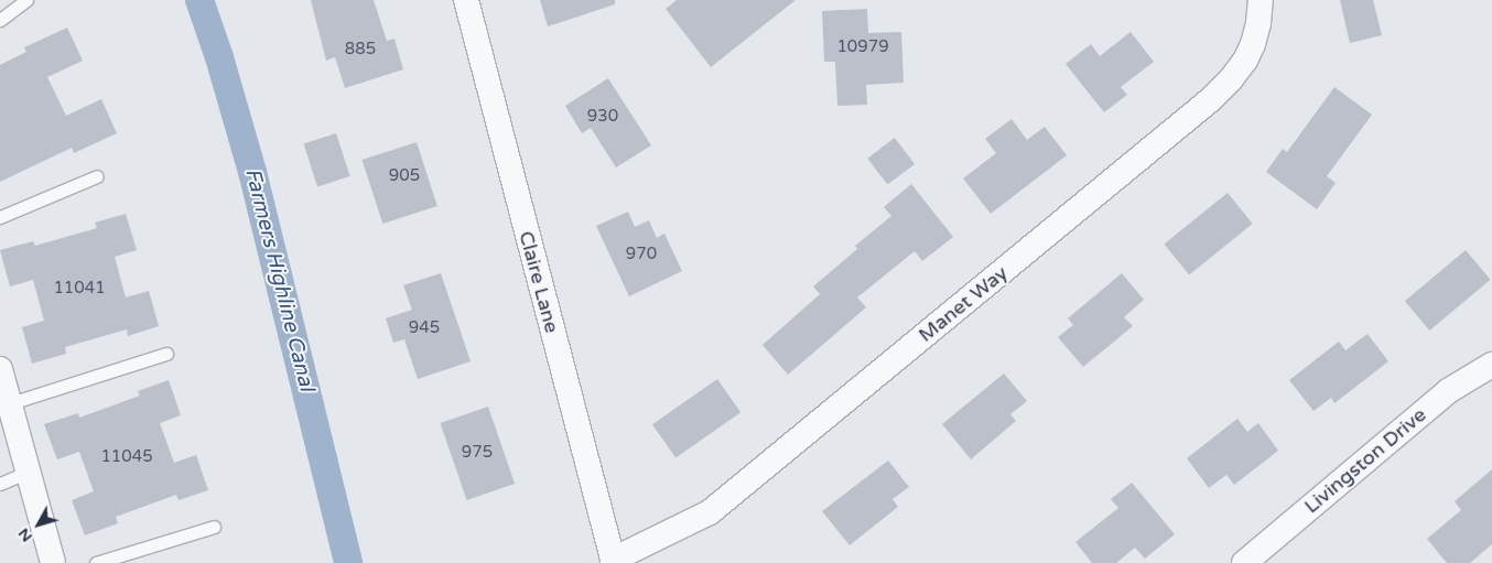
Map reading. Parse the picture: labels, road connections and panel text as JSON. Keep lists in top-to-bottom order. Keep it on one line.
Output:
{"streets":{"street":["Claire Lane","Manet Way","Livingston Drive"]},"crossings":[["Claire Lane","Manet Way"]],"water":["Farmers Highline Canal"],"house_numbers":["10979","885","930","905","970","11041","945","975","11045"],"north":"bottom left"}
